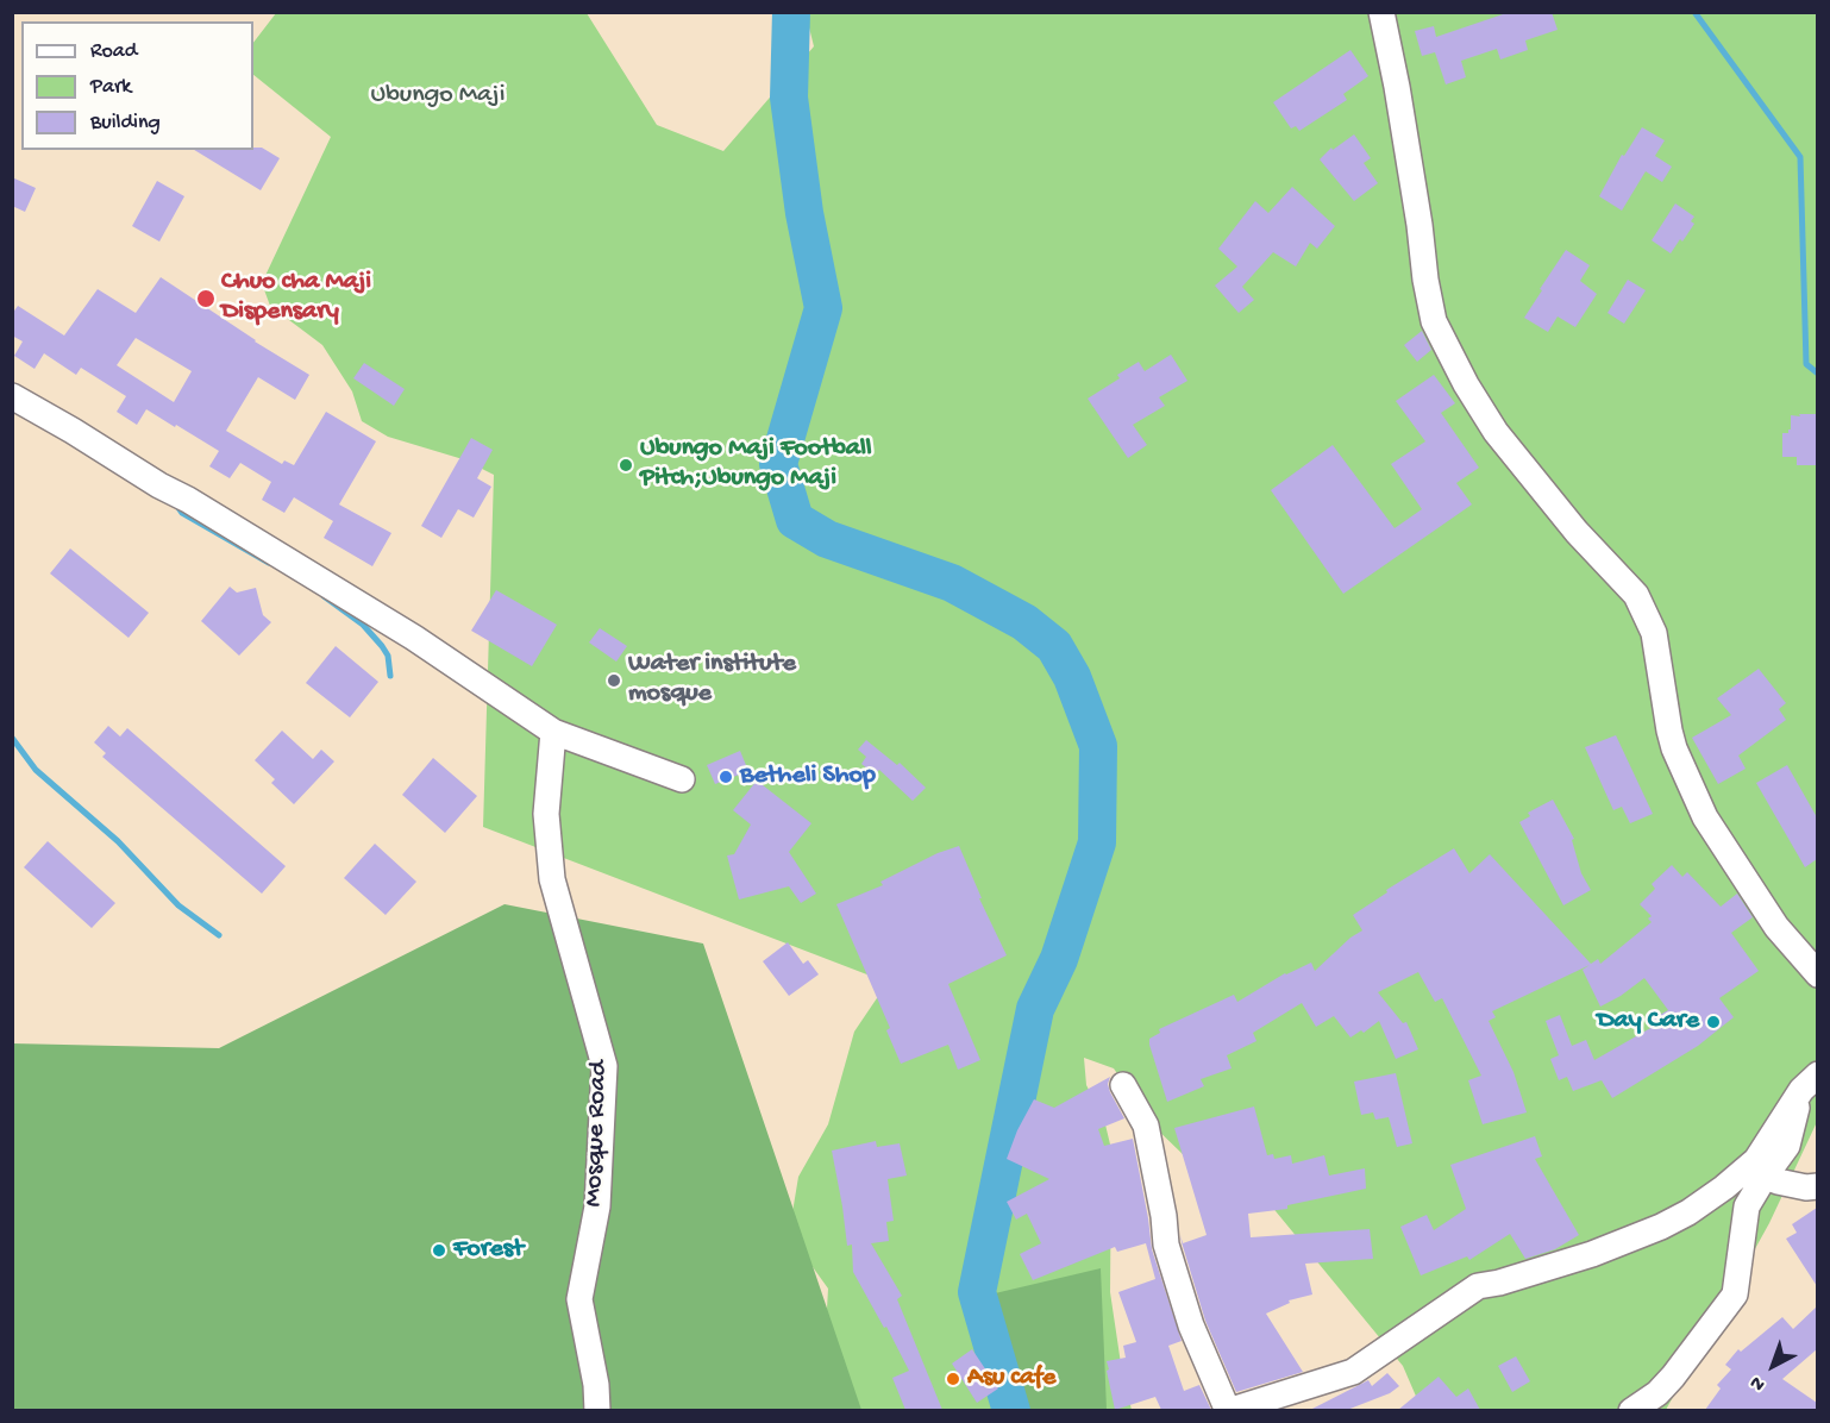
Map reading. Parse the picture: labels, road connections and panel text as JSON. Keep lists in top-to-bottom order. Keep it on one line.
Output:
{"streets":{"street":["Mosque Road"]},"parks":["Ubungo Maji"],"places":["Chuo cha Maji Dispensary","Ubungo Maji Football Pitch;Ubungo Maji","Water institute mosque","Betheli Shop","Day Care","Forest","Asu cafe"],"legend":["Road","Park","Building"],"north":"bottom left"}
